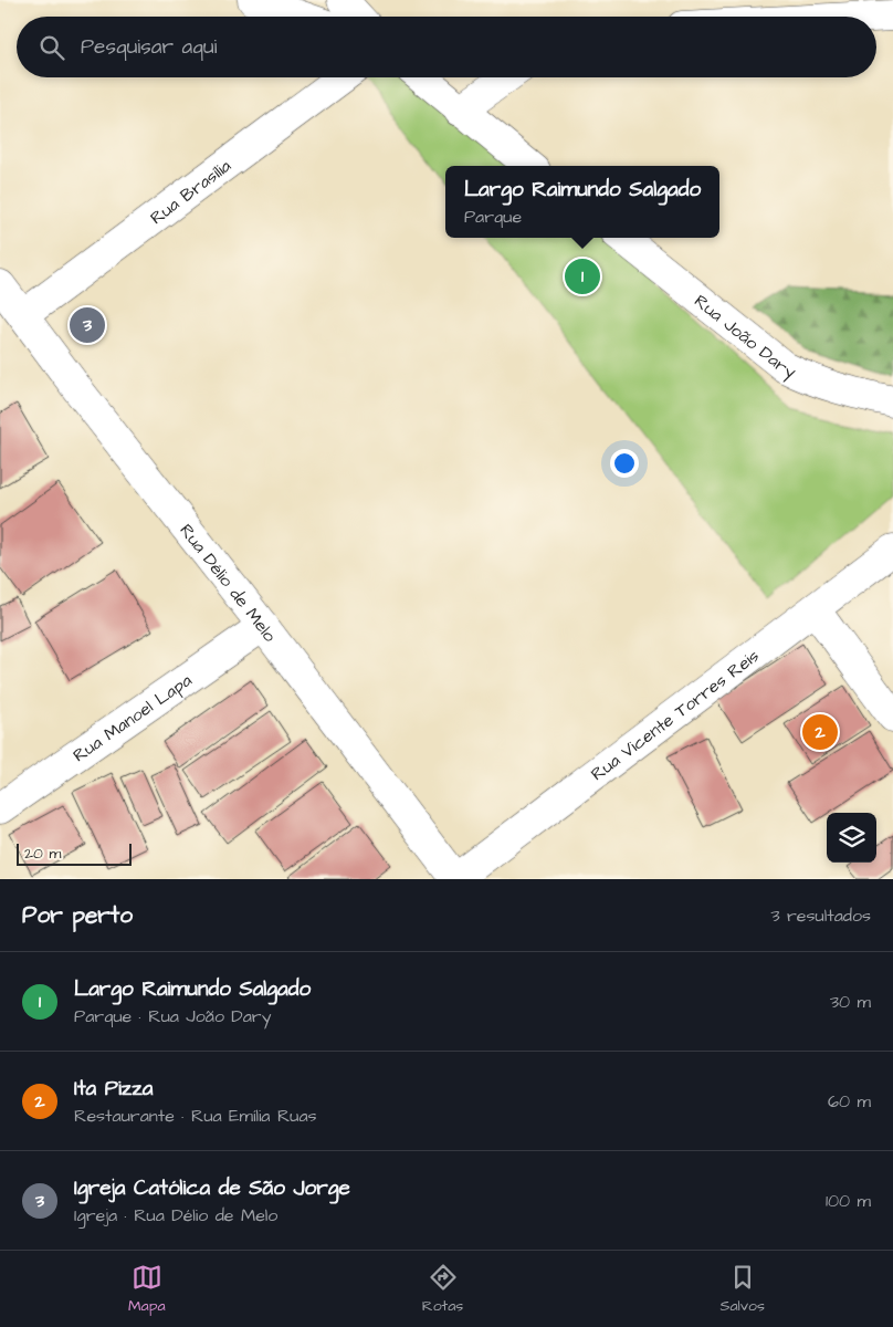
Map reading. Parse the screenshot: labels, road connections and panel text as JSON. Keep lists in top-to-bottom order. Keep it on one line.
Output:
{"streets":{"street":["Rua Brasília","Rua João Dary","Rua Délio de Melo","Rua Vicente Torres Reis","Rua Manoel Lapa"]},"crossings":[["Rua Brasília","Rua Délio de Melo"],["Rua Délio de Melo","Rua Vicente Torres Reis"],["Rua Délio de Melo","Rua Manoel Lapa"]],"scale_bar":"20 m","page":{"search":"Pesquisar aqui","popup":["Largo Raimundo Salgado","Parque"],"pins":["1","3","2"],"scale":"20 m","heading":["Por perto","3 resultados"],"list":[{"mark":"1","name":"Largo Raimundo Salgado","note":"Parque · Rua João Dary","value":"30 m"},{"mark":"2","name":"Ita Pizza","note":"Restaurante · Rua Emília Ruas","value":"60 m"},{"mark":"3","name":"Igreja Católica de São Jorge","note":"Igreja · Rua Délio de Melo","value":"100 m"}],"nav":["Mapa","Rotas","Salvos"]}}
